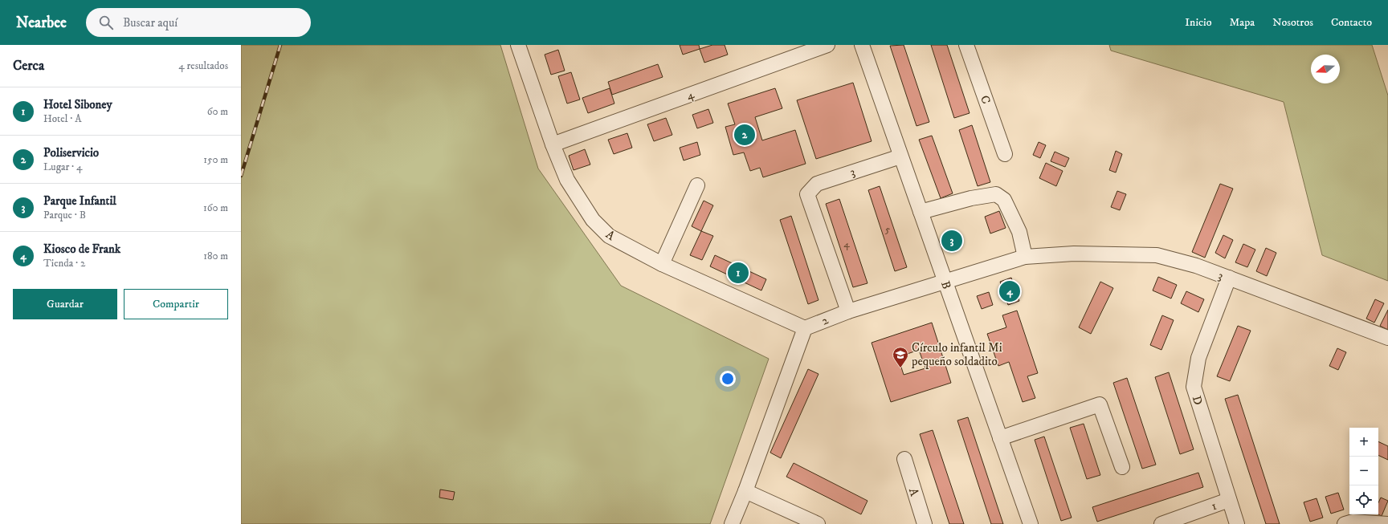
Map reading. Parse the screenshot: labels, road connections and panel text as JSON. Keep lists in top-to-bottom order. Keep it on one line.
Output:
{"streets":{"street":["4","C","3","A","B","2","D","1"]},"crossings":[["4","A"],["3","B"],["3","2"],["3","D"],["A","2"],["B","2"],["D","1"]],"places":{"school or university":["Círculo infantil Mi pequeño soldadito"]},"house_numbers":["5","4"],"north":"left","page":{"header":"Nearbee","search":"Buscar aquí","nav":["Inicio","Mapa","Nosotros","Contacto"],"heading":["Cerca","4 resultados"],"list":[{"mark":"1","name":"Hotel Siboney","note":"Hotel · A","value":"60 m"},{"mark":"2","name":"Poliservicio","note":"Lugar · 4","value":"150 m"},{"mark":"3","name":"Parque Infantil","note":"Parque · B","value":"160 m"},{"mark":"4","name":"Kiosco de Frank","note":"Tienda · 2","value":"180 m"}],"pins":["2","3","1","4"],"buttons":["Guardar","Compartir"],"map_buttons":["+","−"]}}
